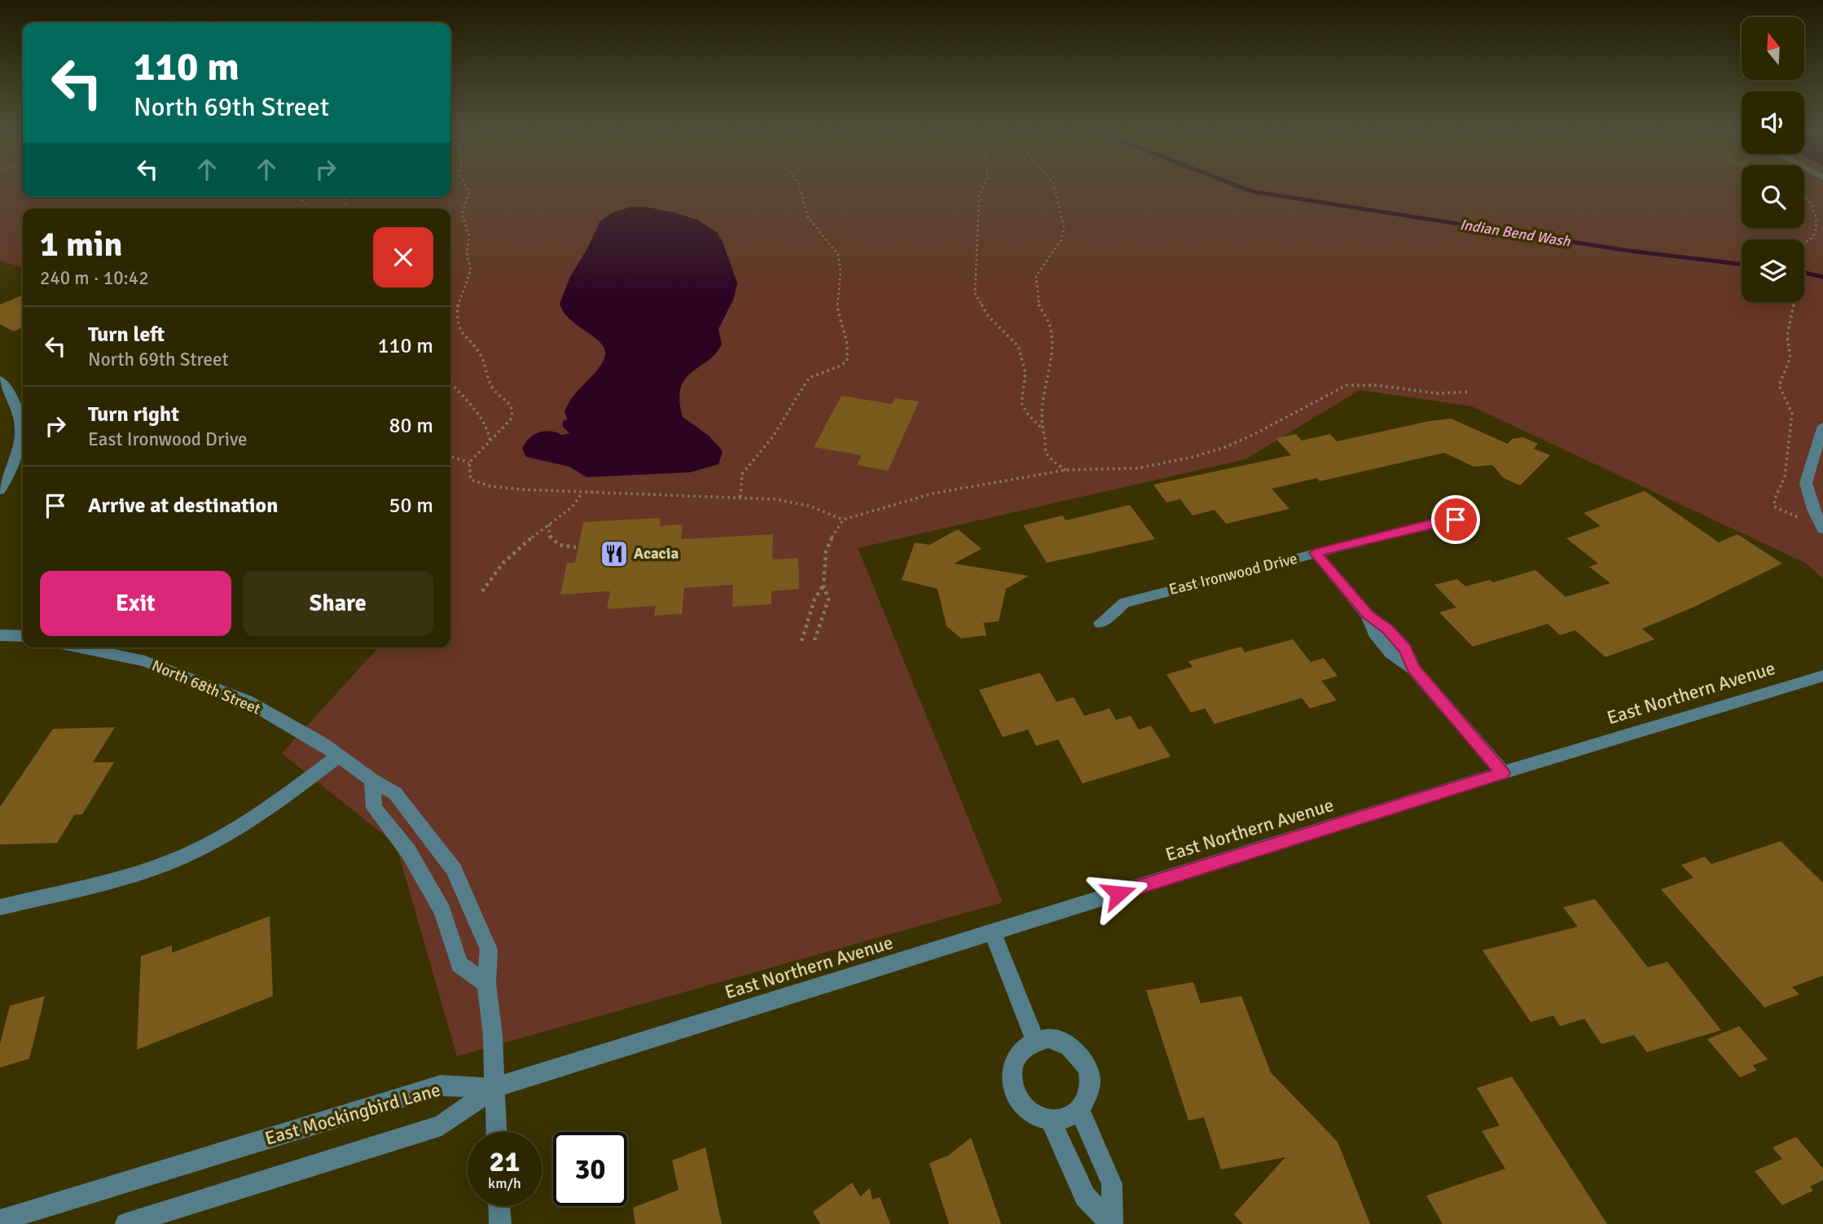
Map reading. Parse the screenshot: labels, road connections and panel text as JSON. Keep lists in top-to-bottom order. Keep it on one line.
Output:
{"streets":{"street":["East Ironwood Drive","North 68th Street","East Northern Avenue","East Mockingbird Lane"]},"crossings":[["North 68th Street","East Northern Avenue"],["North 68th Street","East Mockingbird Lane"],["East Northern Avenue","East Mockingbird Lane"]],"water":["Indian Bend Wash"],"places":{"restaurant":["Acacia"]},"north":"top","page":{"turn":["110 m","North 69th Street"],"heading":["1 min","240 m · 10:42"],"list":[{"name":"Turn left","note":"North 69th Street","value":"110 m"},{"name":"Turn right","note":"East Ironwood Drive","value":"80 m"},{"name":"Arrive at destination","value":"50 m"}],"buttons":["Exit","Share"],"speed":"21 km/h","limit":"30"}}
